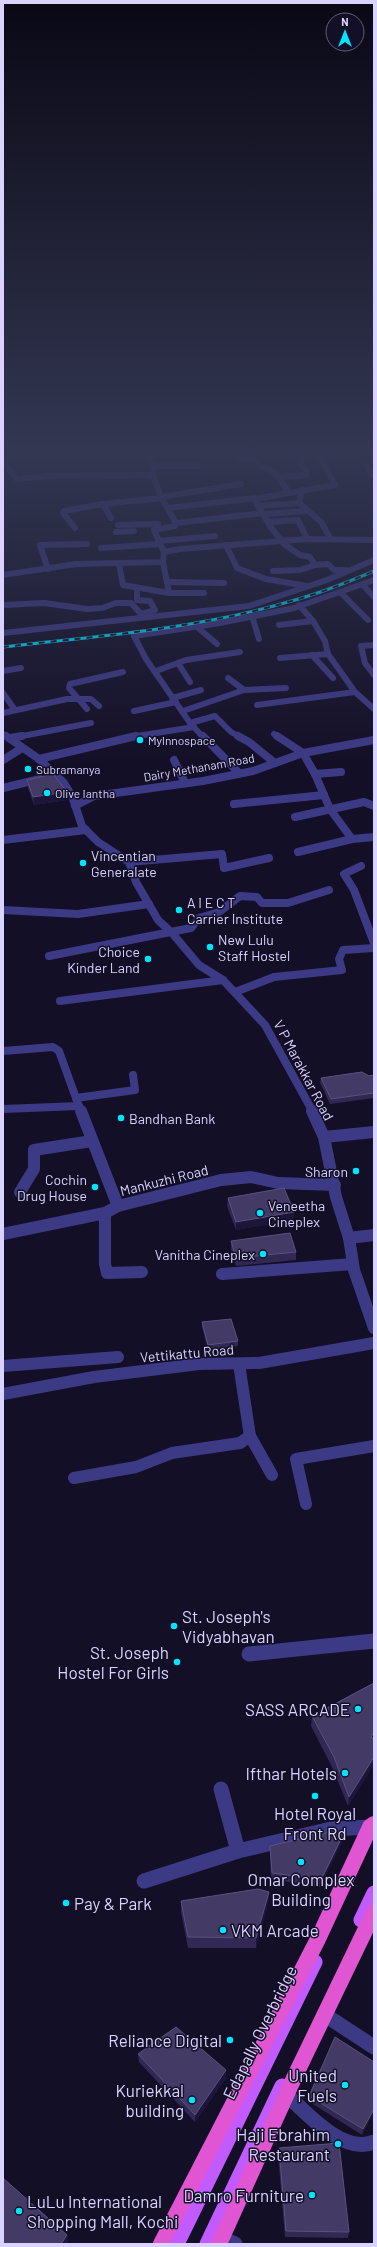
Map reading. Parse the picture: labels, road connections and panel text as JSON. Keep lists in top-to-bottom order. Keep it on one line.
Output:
{"streets":{"main road":["Edapally Overbridge"],"street":["Dairy Methanam Road","V P Marakkar Road","Mankuzhi Road","Vettikattu Road"]},"crossings":[["V P Marakkar Road","Mankuzhi Road"]],"places":["Mylnnospace","Subramanya","Olive Iantha","Vincentian Generalate","A I E C T Carrier Institute","New Lulu Staff Hostel","Choice Kinder Land","Bandhan Bank","Sharon","Cochin Drug House","Veneetha Cineplex","Vanitha Cineplex","St. Joseph's Vidyabhavan","St. Joseph Hostel For Girls","SASS ARCADE","Ifthar Hotels","Hotel Royal Front Rd","Omar Complex Building","Pay & Park","VKM Arcade","Reliance Digital","United Fuels","Kuriekkal building","Haji Ebrahim Restaurant","Damro Furniture","LuLu International Shopping Mall, Kochi"],"north":"top"}
